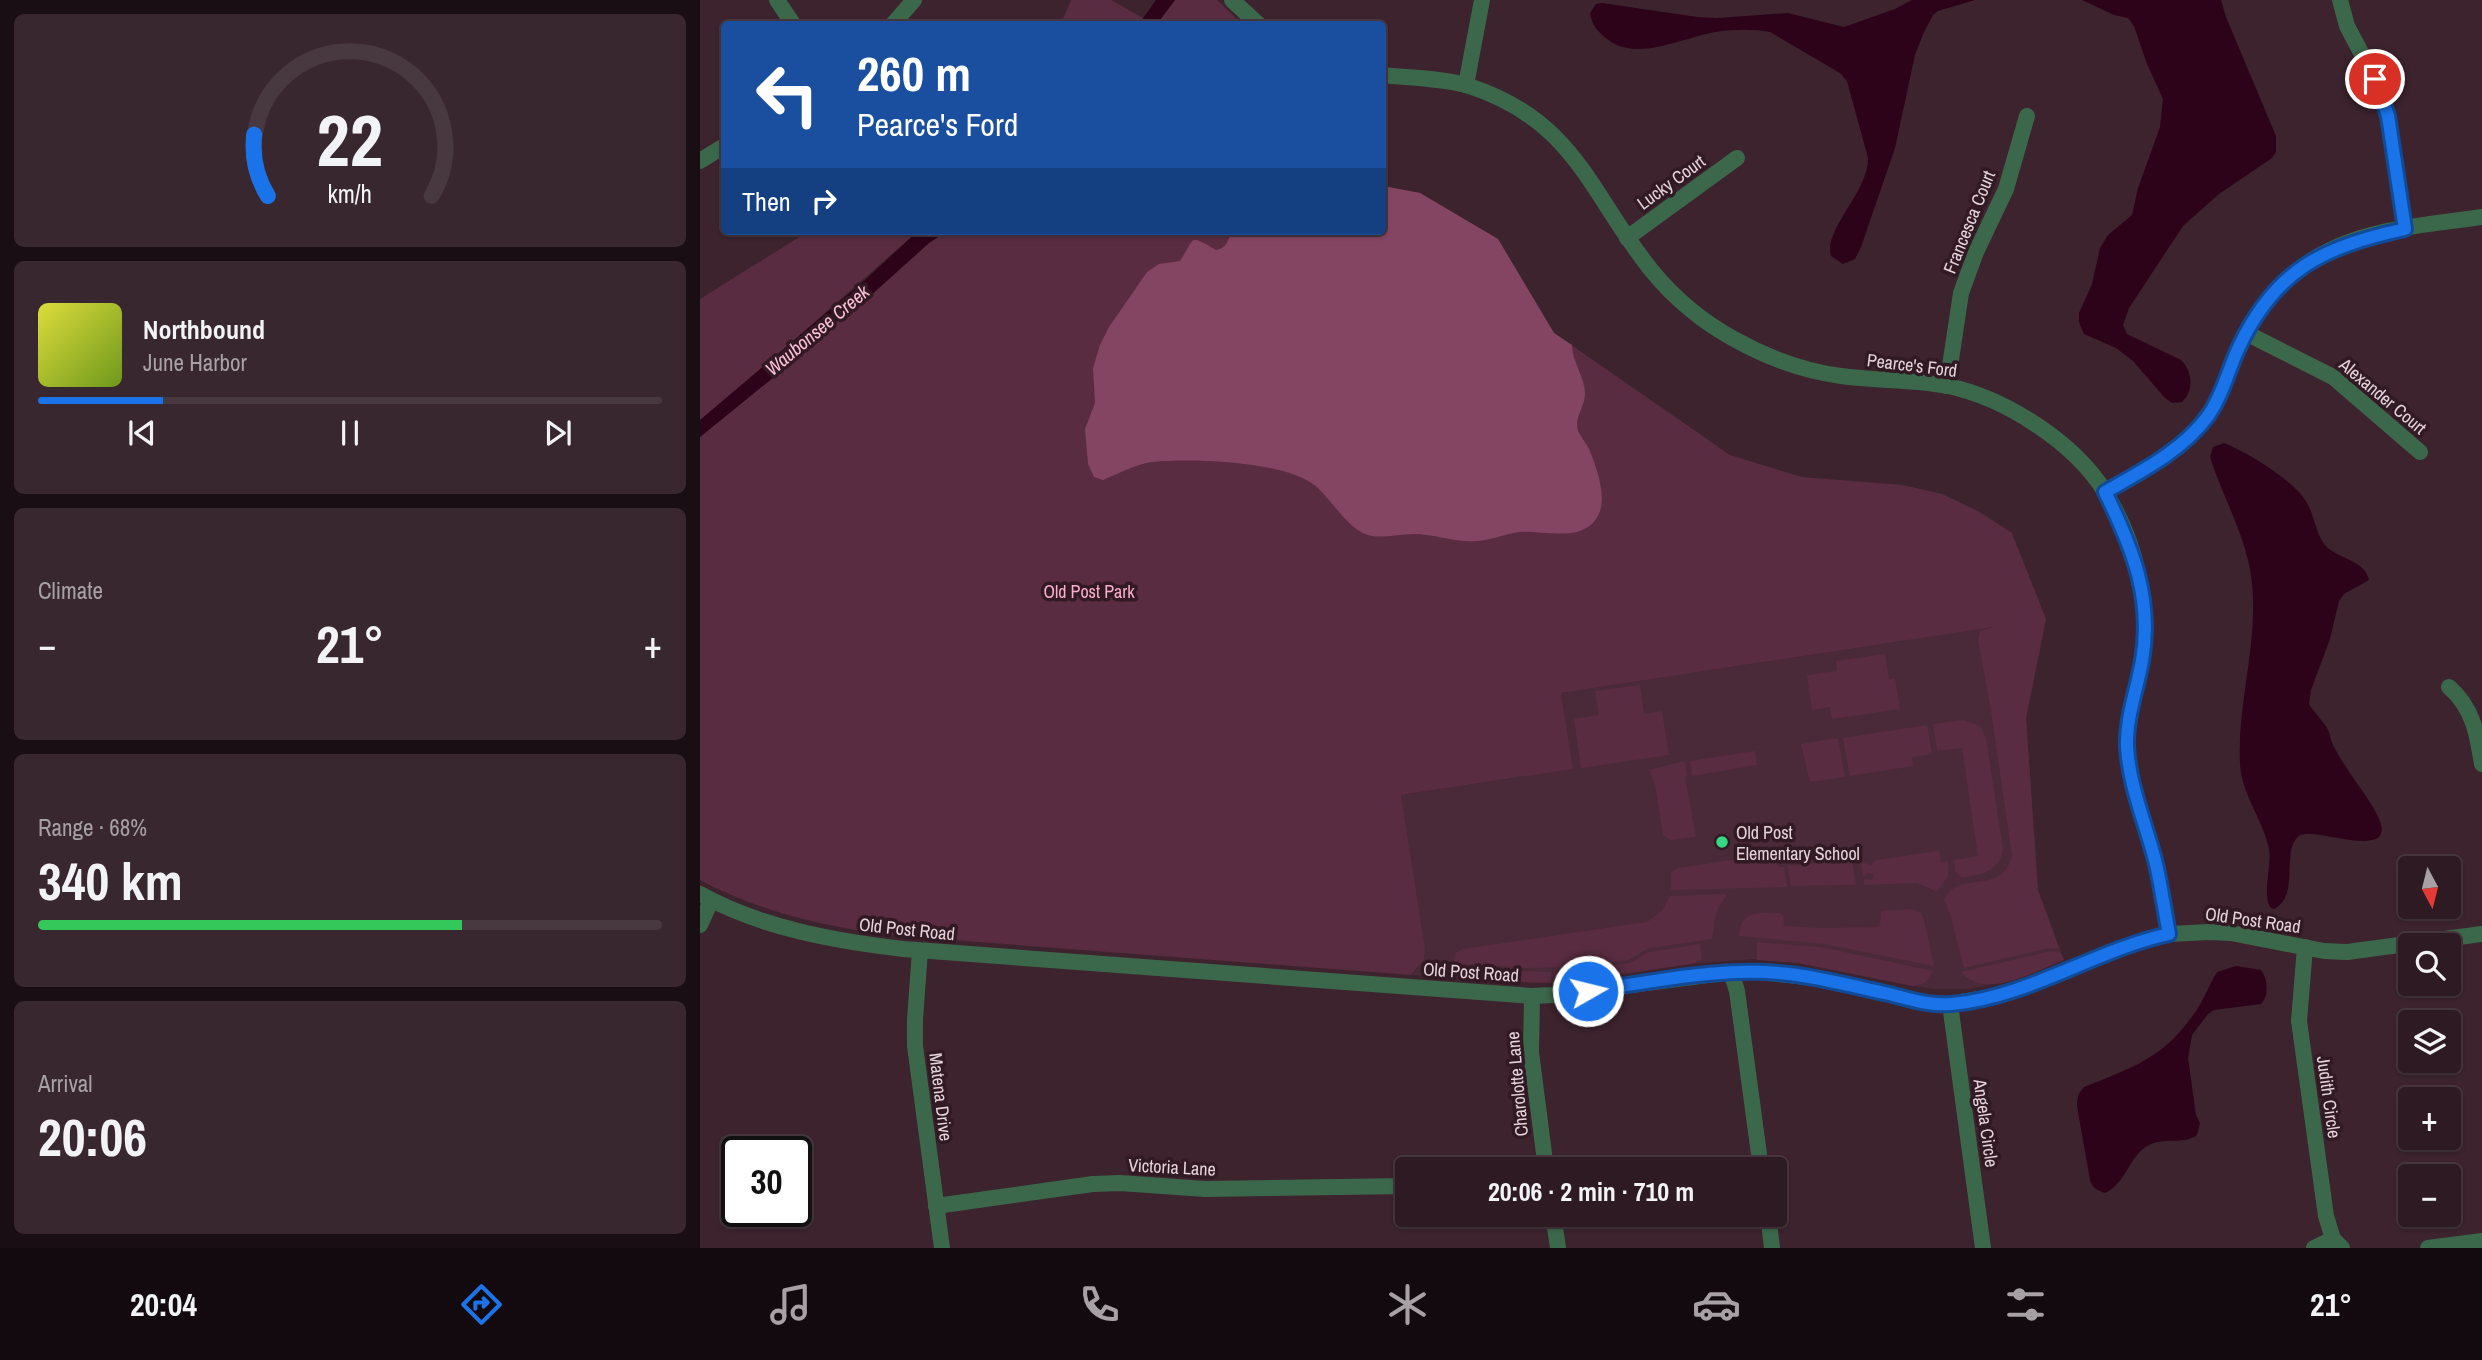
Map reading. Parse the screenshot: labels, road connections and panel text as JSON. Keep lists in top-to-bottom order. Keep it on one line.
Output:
{"streets":{"street":["Lucky Court","Francesca Court","Pearce's Ford","Alexander Court","Old Post Road","Charolotte Lane","Matena Drive","Judith Circle","Angela Circle","Victoria Lane"]},"crossings":[["Lucky Court","Pearce's Ford"],["Francesca Court","Pearce's Ford"],["Pearce's Ford","Old Post Road"],["Old Post Road","Charolotte Lane"],["Old Post Road","Matena Drive"],["Old Post Road","Judith Circle"],["Old Post Road","Angela Circle"],["Matena Drive","Victoria Lane"]],"water":["Waubonsee Creek"],"parks":["Old Post Park"],"places":["Old Post Elementary School"],"north":"bottom","page":{"turn":["260 m","Pearce's Ford"],"then":"Then","song":["Northbound","June Harbor"],"tile":["Climate",["Range · 68%","340 km"],["Arrival","20:06"]],"heat":["−","21°","+"],"map_buttons":["+","−"],"limit":"30","trip":"20:06 · 2 min · 710 m","tabs":["20:04","21°"],"gauge":["22","km/h"]}}
